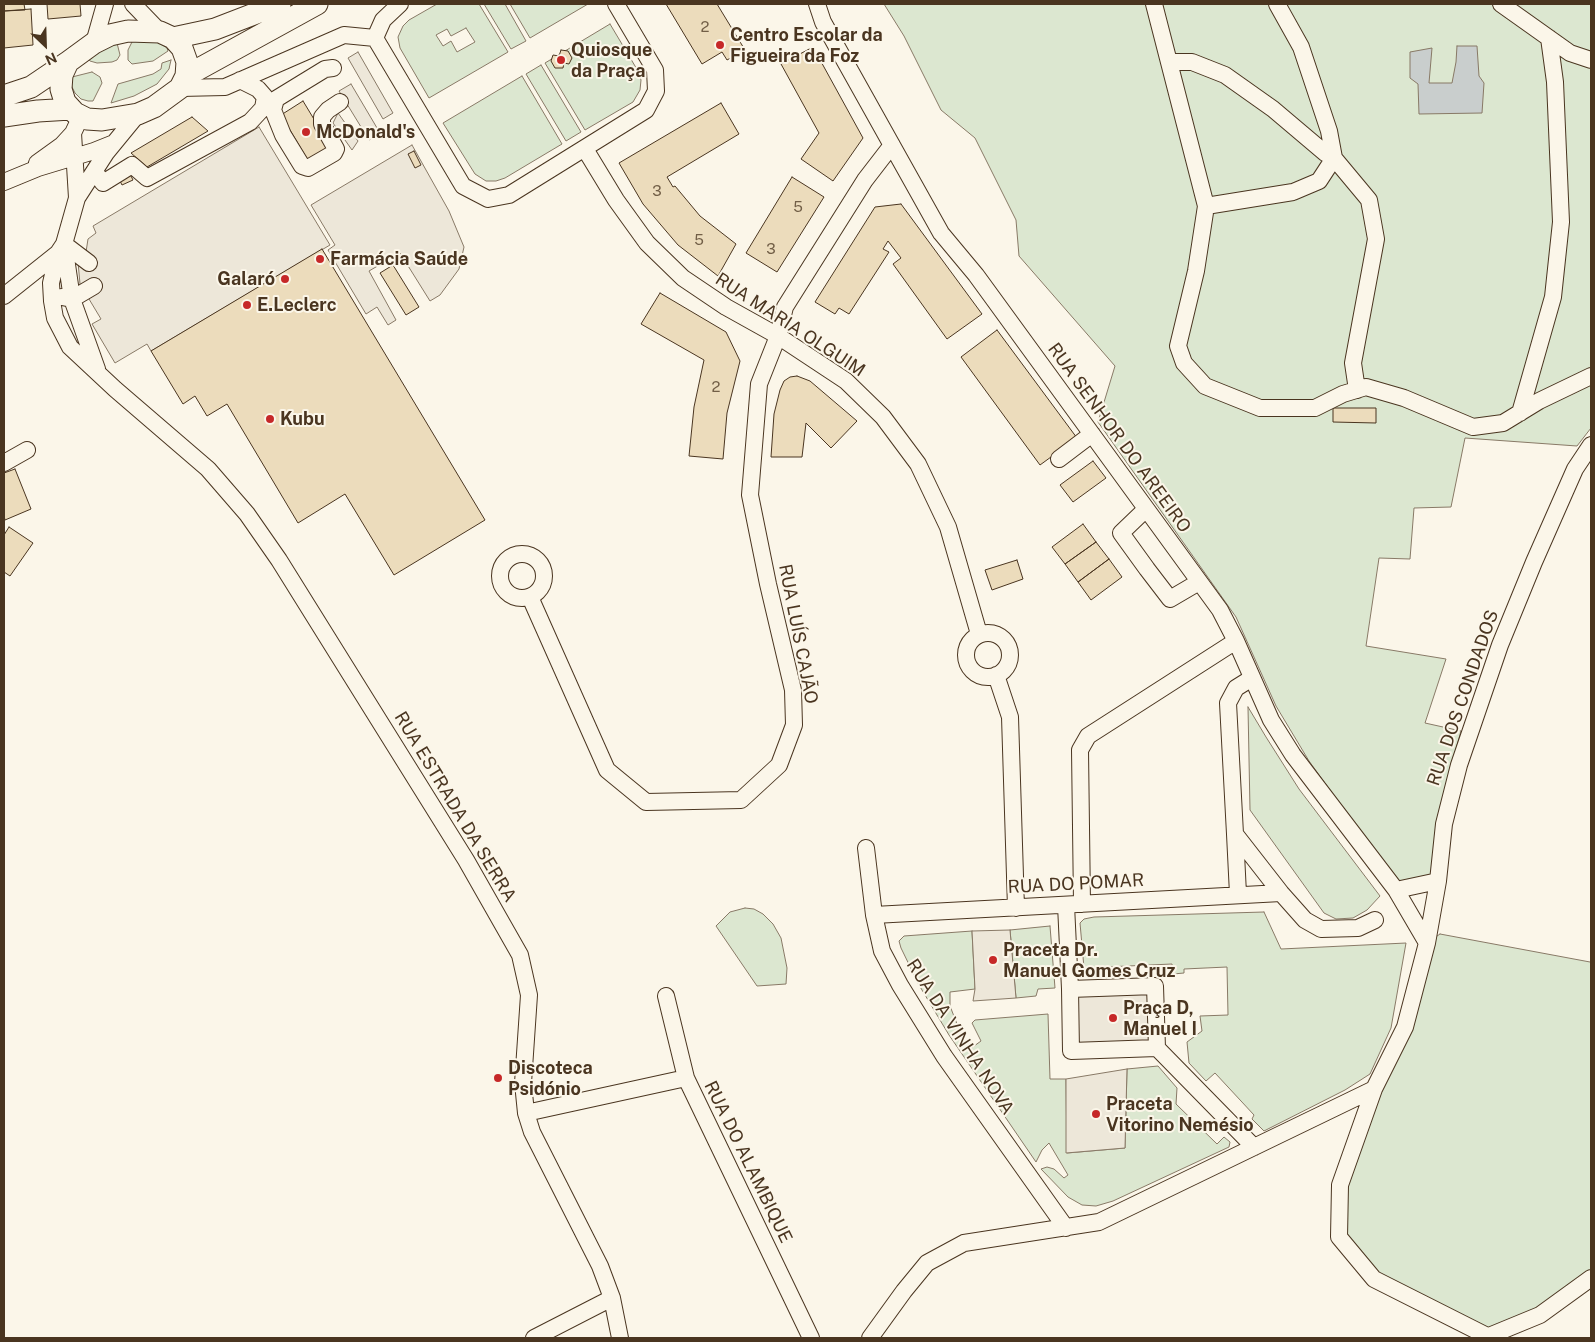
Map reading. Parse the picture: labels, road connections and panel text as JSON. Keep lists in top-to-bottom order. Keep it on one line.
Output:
{"streets":{"street":["RUA MARIA OLGUIM","RUA SENHOR DO AREEIRO","RUA LUÍS CAJÃO","RUA DOS CONDADOS","RUA ESTRADA DA SERRA","RUA DO POMAR","RUA DA VINHA NOVA","RUA DO ALAMBIQUE"]},"crossings":[["RUA MARIA OLGUIM","RUA LUÍS CAJÃO"],["RUA SENHOR DO AREEIRO","RUA LUÍS CAJÃO"],["RUA SENHOR DO AREEIRO","RUA DOS CONDADOS"],["RUA DO POMAR","RUA DA VINHA NOVA"]],"places":["Centro Escolar da Figueira da Foz","Quiosque da Praça","McDonald's","Farmácia Saúde","Galaró","E.Leclerc","Kubu","Praceta Dr. Manuel Gomes Cruz","Praça D, Manuel I","Discoteca Psidónio","Praceta Vitorino Nemésio"],"house_numbers":["2","3","5","5","3","2"],"north":"bottom right"}
